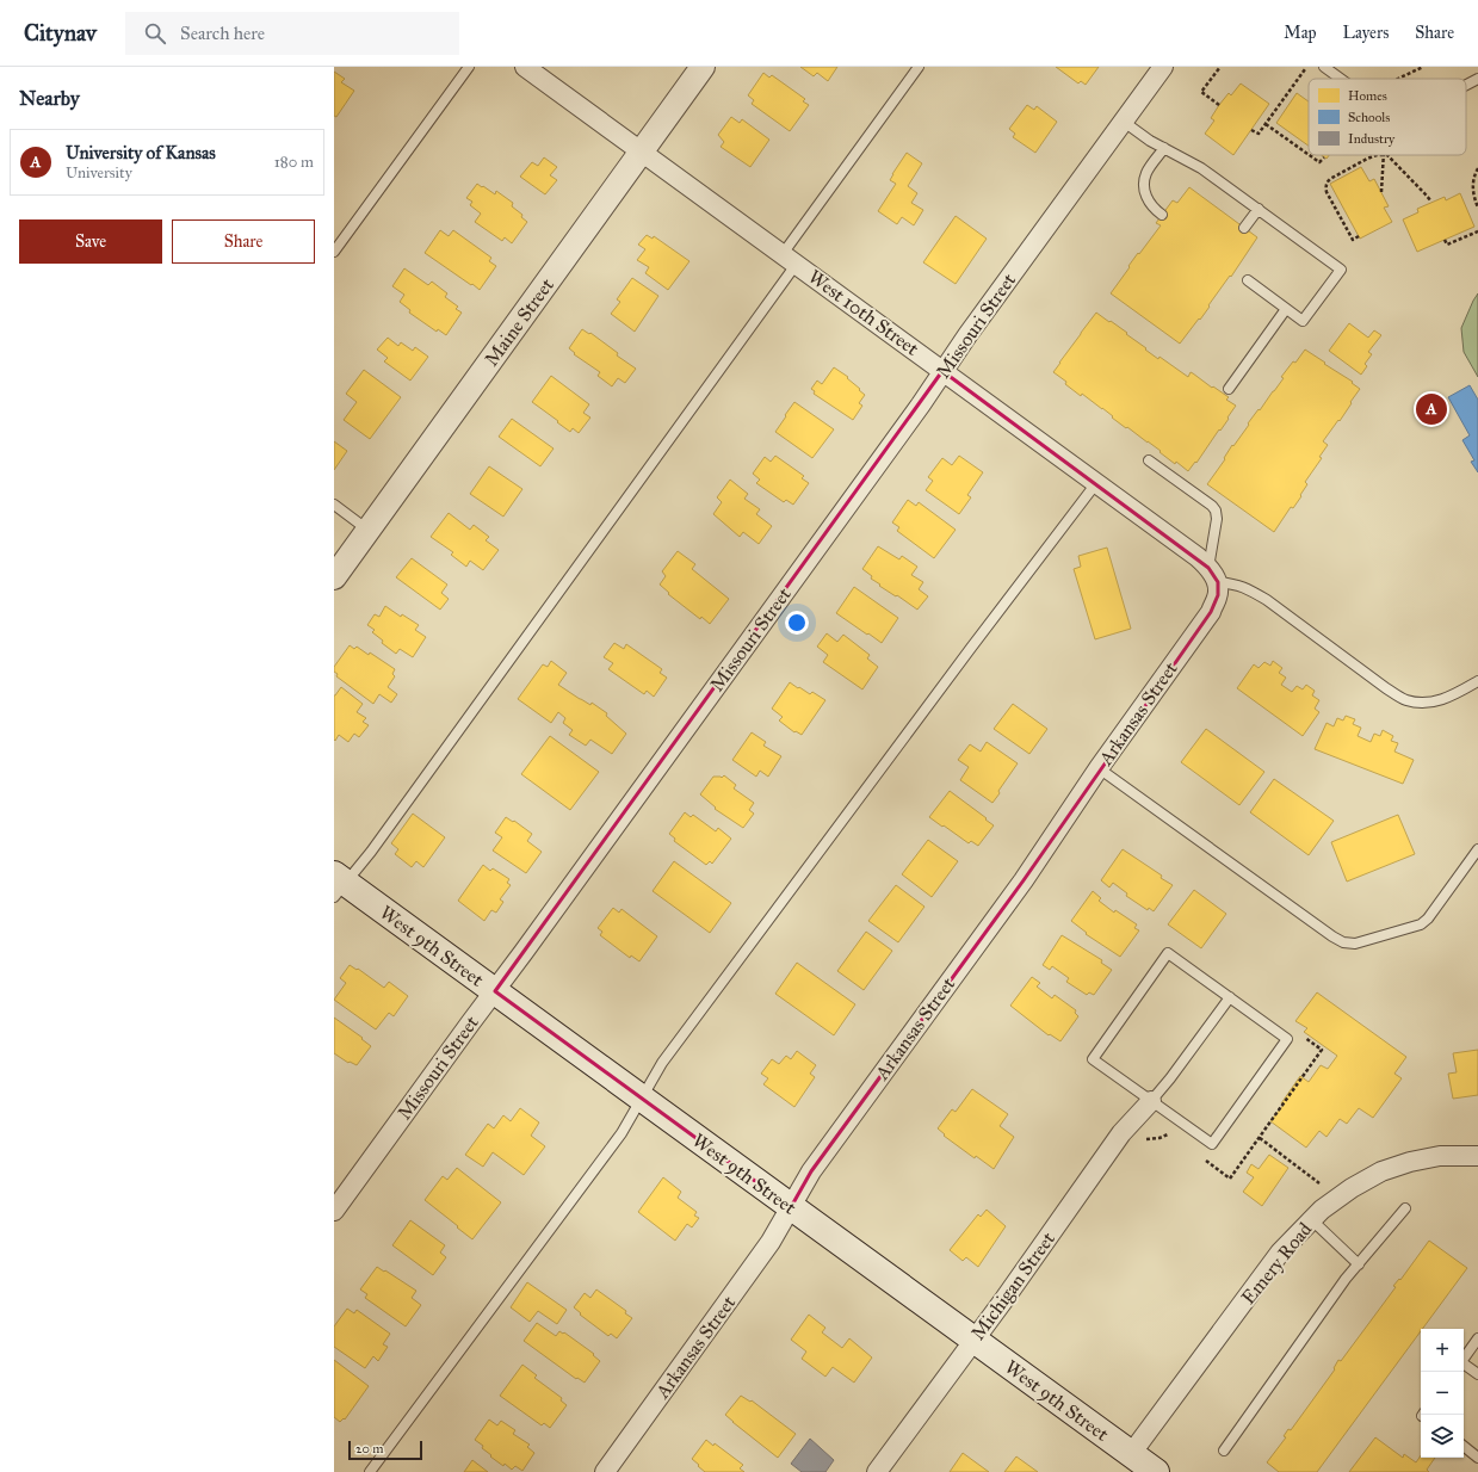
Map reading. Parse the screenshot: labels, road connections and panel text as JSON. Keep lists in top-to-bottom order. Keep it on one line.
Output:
{"streets":{"main road":["West 9th Street"],"street":["West 10th Street","Maine Street","Missouri Street","Arkansas Street","Emery Road","Michigan Street"]},"crossings":[["West 10th Street","Maine Street"],["West 10th Street","Missouri Street"],["West 10th Street","Arkansas Street"],["Missouri Street","West 9th Street"],["Arkansas Street","West 9th Street"],["West 9th Street","Emery Road"],["West 9th Street","Michigan Street"]],"legend":["Homes","Schools","Industry"],"scale_bar":"20 m","page":{"header":"Citynav","search":"Search here","nav":["Map","Layers","Share"],"heading":"Nearby","list":[{"mark":"A","name":"University of Kansas","note":"University","value":"180 m"}],"buttons":["Save","Share"],"pins":"A","map_buttons":["+","−"],"scale":"20 m"}}
